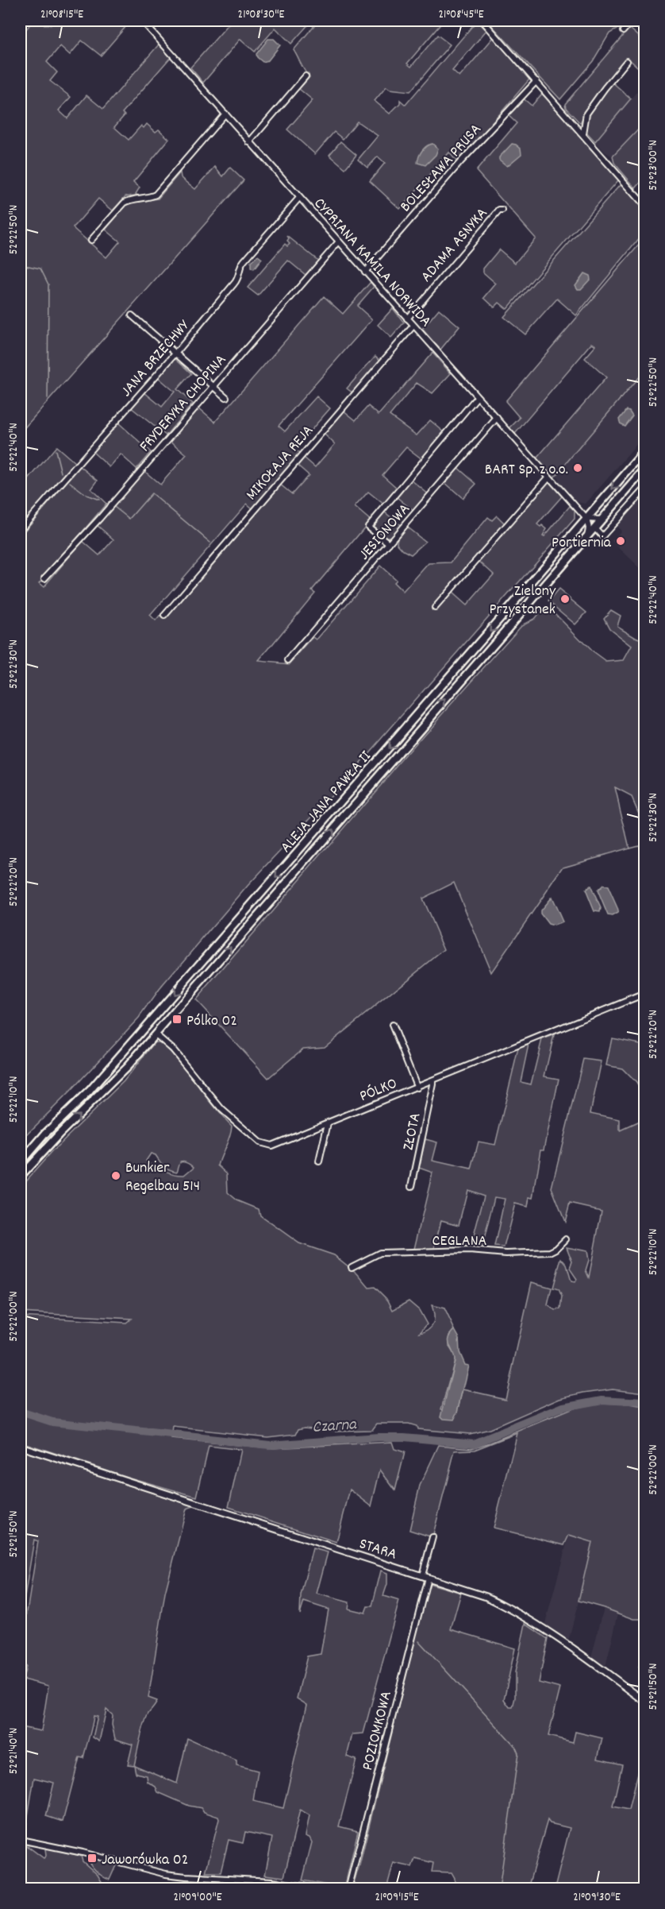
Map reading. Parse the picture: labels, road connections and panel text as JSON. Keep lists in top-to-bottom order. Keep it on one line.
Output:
{"streets":{"main road":["ALEJA JANA PAWŁA II"],"street":["BOLESŁAWA PRUSA","ADAMA ASNYKA","CYPRIANA KAMILA NORWIDA","JANA BRZECHWY","FRYDERYKA CHOPINA","MIKOŁAJA REJA","JESIONOWA","PÓLKO","ZŁOTA","CEGLANA","STARA","POZIOMKOWA"]},"crossings":[["BOLESŁAWA PRUSA","CYPRIANA KAMILA NORWIDA"],["ADAMA ASNYKA","CYPRIANA KAMILA NORWIDA"],["CYPRIANA KAMILA NORWIDA","JANA BRZECHWY"],["CYPRIANA KAMILA NORWIDA","FRYDERYKA CHOPINA"],["CYPRIANA KAMILA NORWIDA","MIKOŁAJA REJA"],["CYPRIANA KAMILA NORWIDA","JESIONOWA"],["CYPRIANA KAMILA NORWIDA","ALEJA JANA PAWŁA II"],["ALEJA JANA PAWŁA II","PÓLKO"],["PÓLKO","ZŁOTA"],["STARA","POZIOMKOWA"]],"water":["Czarna"],"places":{"other":["BART Sp. z o.o.","Portiernia","Zielony Przystanek","Bunkier Regelbau 514"],"transit":["Pólko 02","Jaworówka 02"]},"coordinates":["21°08'15\"E","21°08'30\"E","21°08'45\"E","52°23'00\"N","52°22'50\"N","52°22'40\"N","52°22'30\"N","52°22'20\"N","52°22'10\"N","52°22'00\"N","52°21'50\"N","52°21'40\"N","21°09'00\"E","21°09'15\"E","21°09'30\"E"]}
